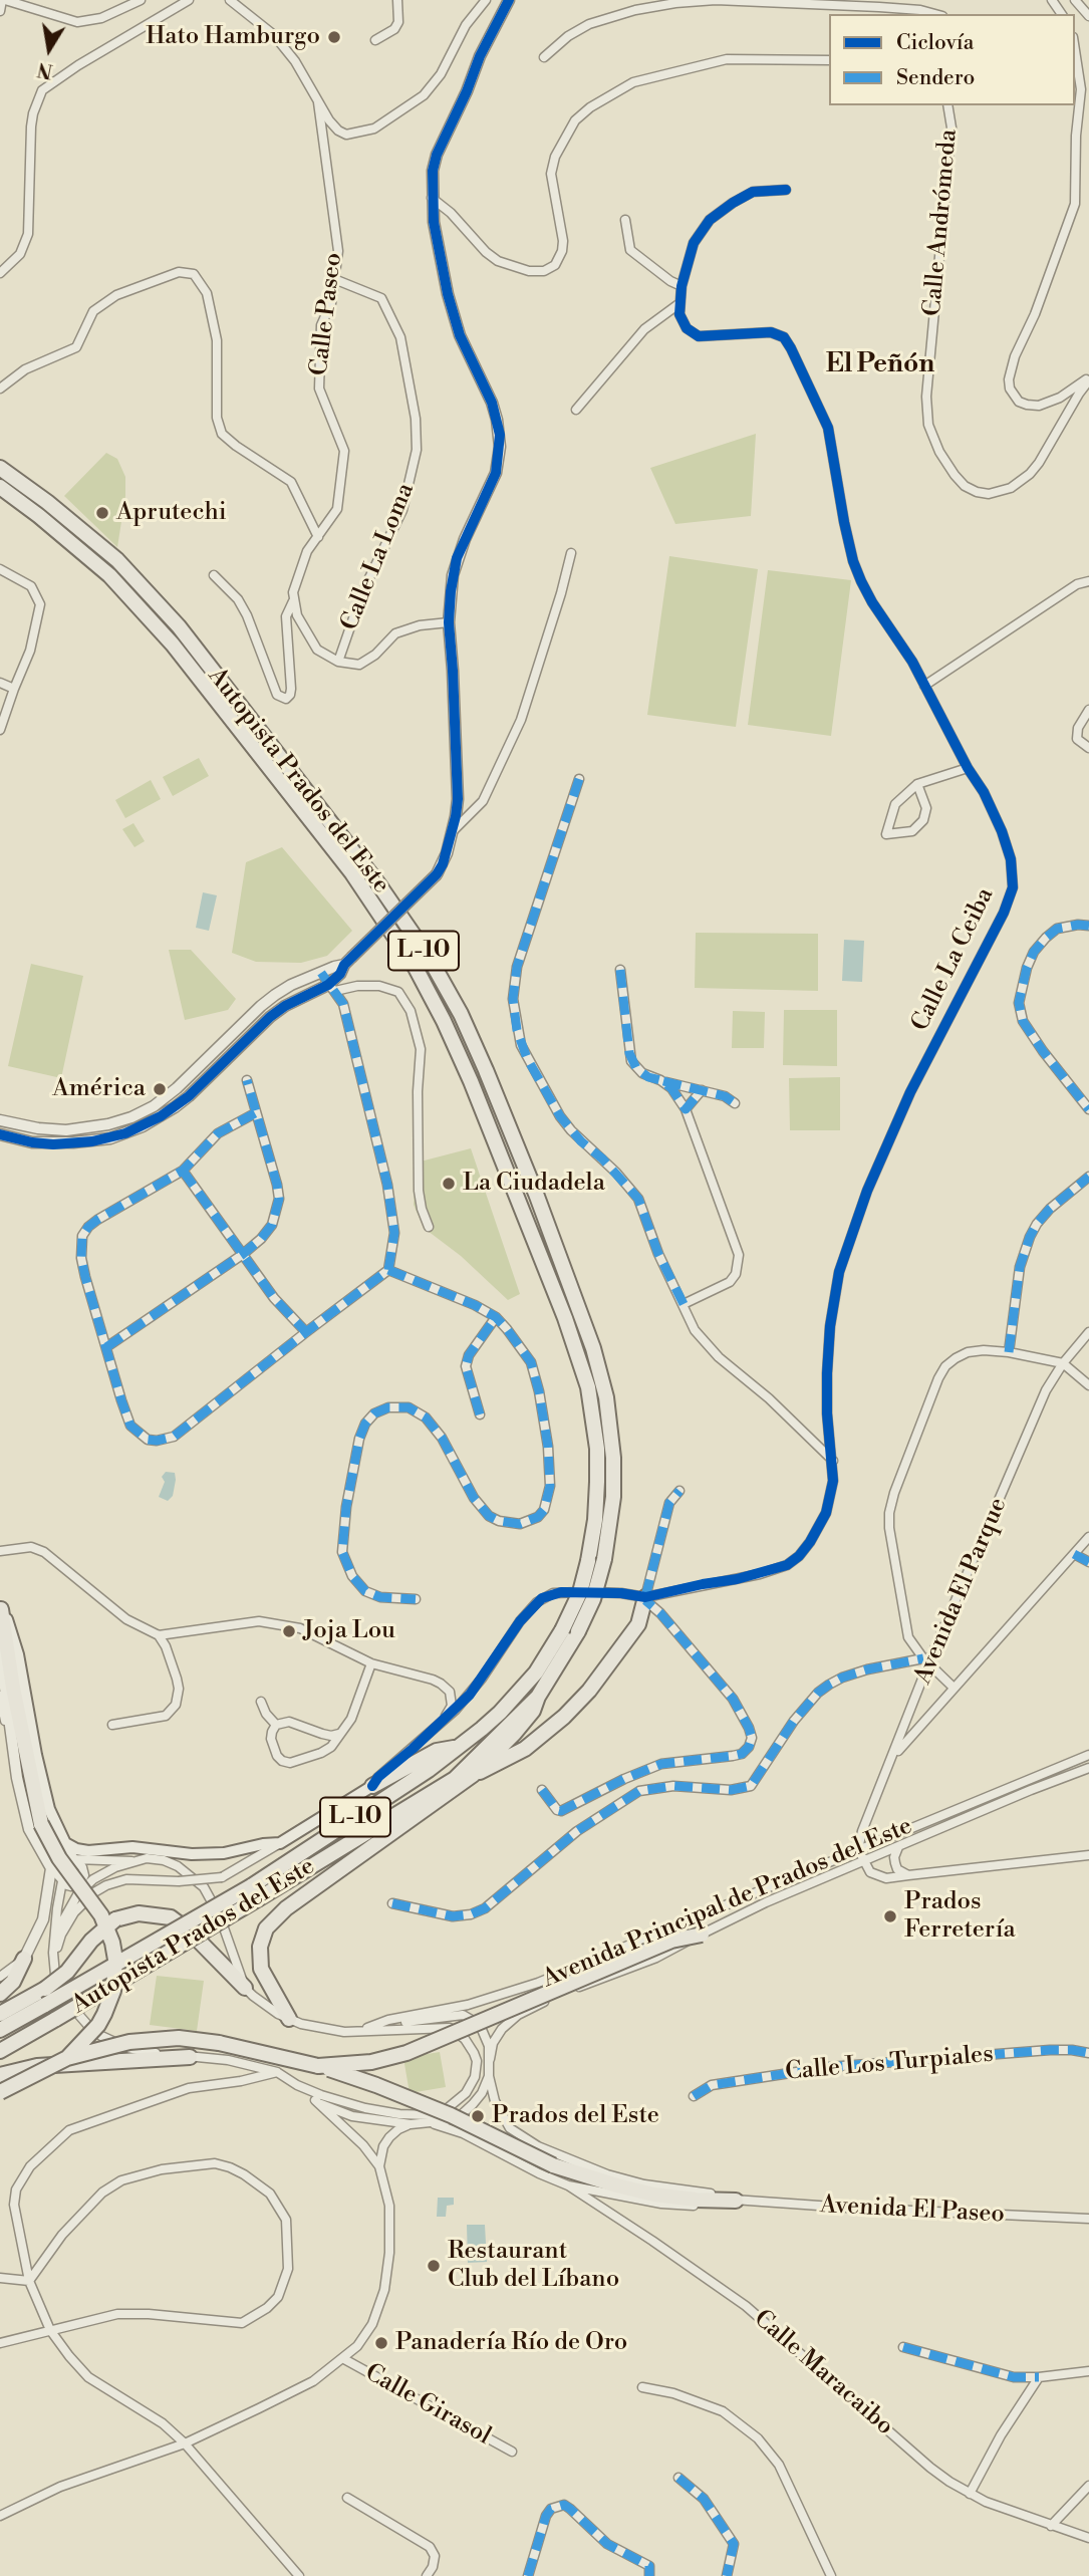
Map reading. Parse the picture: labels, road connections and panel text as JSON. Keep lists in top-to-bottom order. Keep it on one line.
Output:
{"streets":{"highway":["Autopista Prados del Este","L-10"],"street":["Calle Andrómeda","Calle Paseo","Calle La Loma","Calle La Ceiba","Avenida El Parque","Avenida Principal de Prados del Este","Calle Los Turpiales","Avenida El Paseo","Calle Maracaibo","Calle Girasol"]},"crossings":[["Calle Paseo","Calle La Loma"],["Avenida El Parque","Avenida Principal de Prados del Este"],["Avenida El Paseo","Calle Maracaibo"]],"districts":["El Peñón"],"places":["Hato Hamburgo","Aprutechi","América","La Ciudadela","Joja Lou","Prados Ferretería","Prados del Este","Restaurant Club del Líbano","Panadería Río de Oro"],"legend":["Ciclovía","Sendero"],"north":"bottom"}
